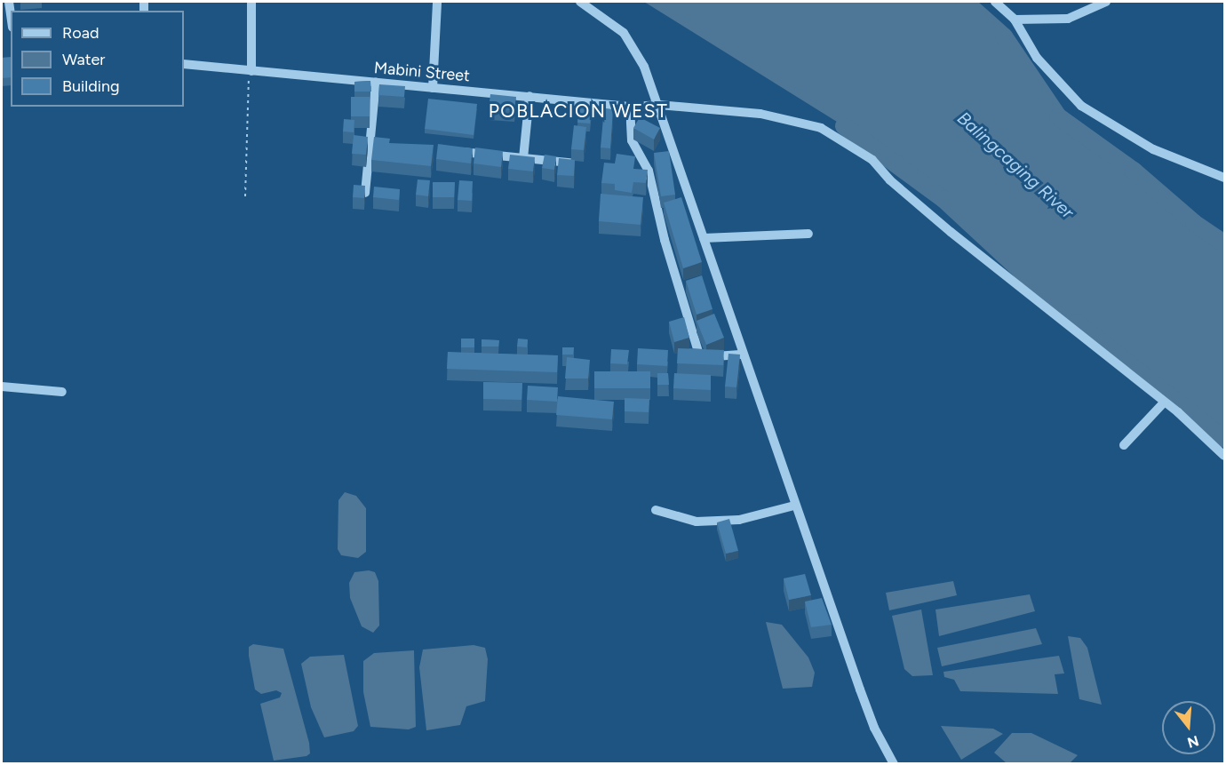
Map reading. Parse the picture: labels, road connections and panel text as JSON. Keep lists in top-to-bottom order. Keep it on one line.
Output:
{"streets":{"street":["Mabini Street"]},"districts":["POBLACION WEST"],"water":["Balingcaging River"],"legend":["Road","Water","Building"],"north":"bottom"}
